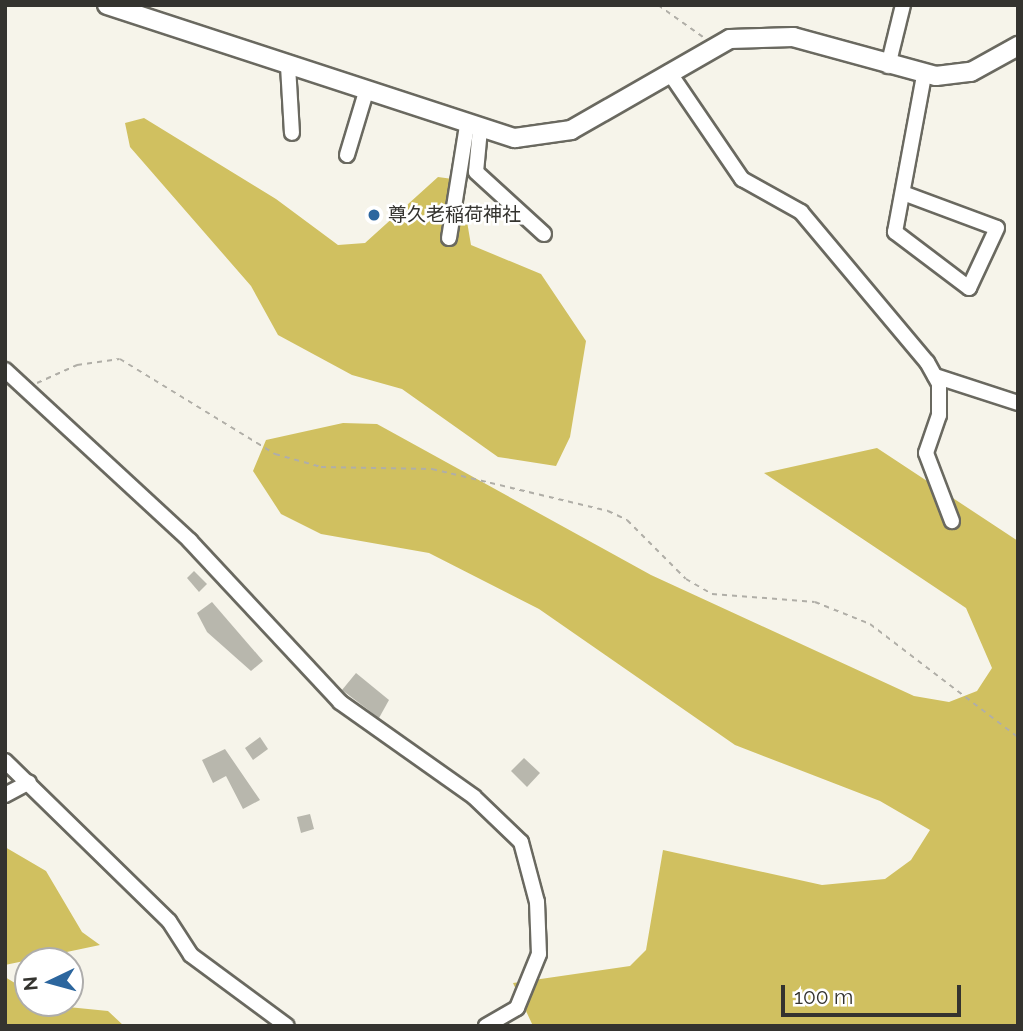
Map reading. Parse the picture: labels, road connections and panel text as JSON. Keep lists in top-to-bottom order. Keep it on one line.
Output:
{"places":["尊久老稲荷神社"],"scale_bar":"100 m","north":"left"}
